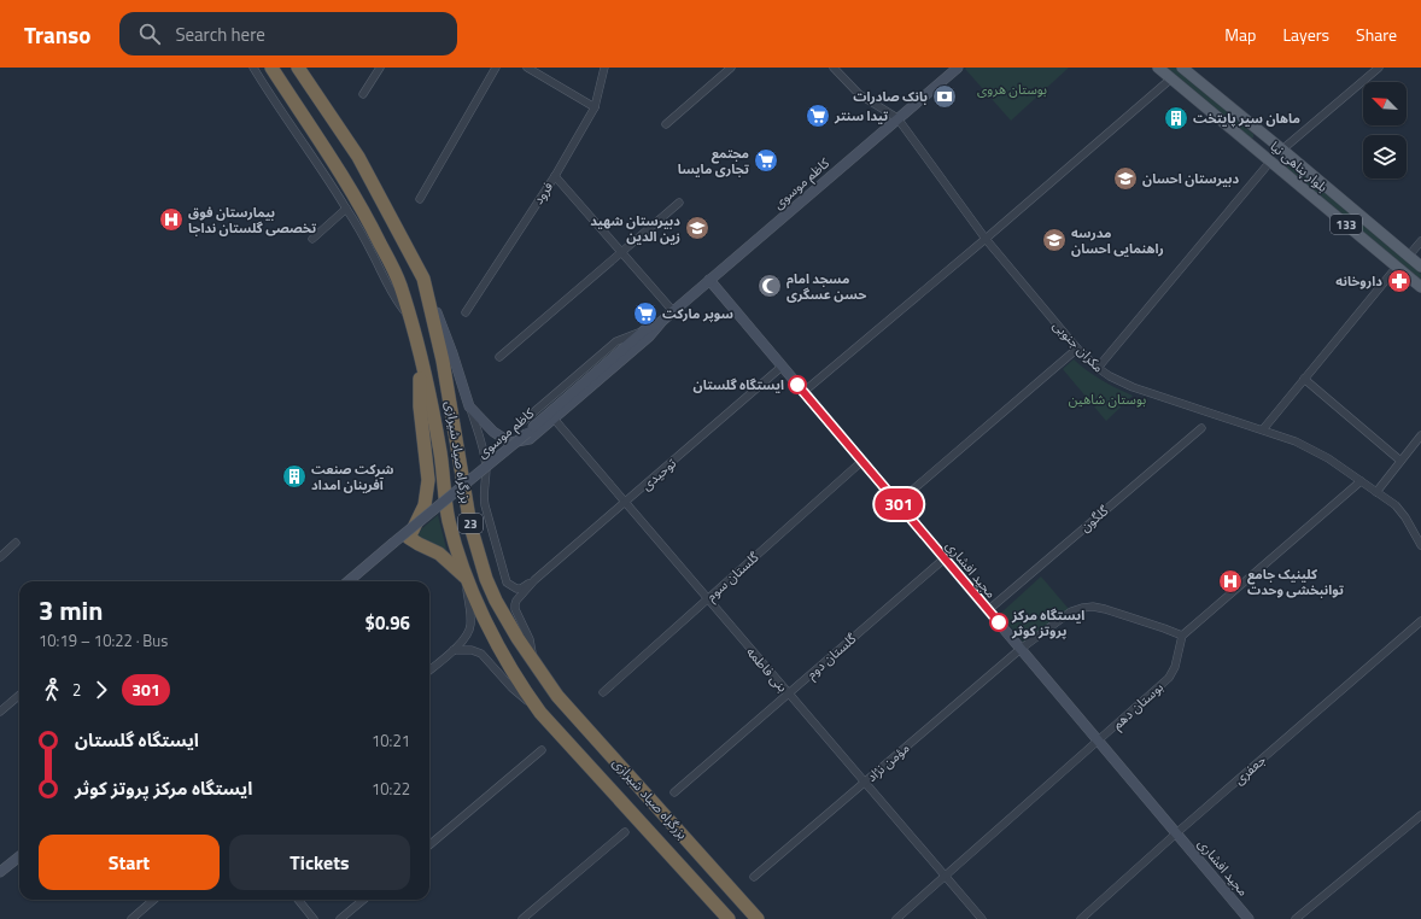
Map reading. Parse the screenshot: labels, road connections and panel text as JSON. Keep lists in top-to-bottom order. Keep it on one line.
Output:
{"streets":{"highway":["بزرگراه صیاد شیرازی","23"],"main road":["بلوار پناهی نیا","کاظم موسوی","133","مجید افشاری"],"street":["فرود","مکران جنوبی","توحیدی","گلگون","گلستان سوم","گلستان دوم","بنی فاطمه","بوستان دهم","مؤمن نژاد","جعفری"]},"crossings":[["کاظم موسوی","مکران جنوبی"],["کاظم موسوی","مجید افشاری"],["کاظم موسوی","بنی فاطمه"],["بزرگراه صیاد شیرازی","توحیدی"],["توحیدی","مجید افشاری"],["توحیدی","بنی فاطمه"],["گلگون","مجید افشاری"],["مجید افشاری","گلستان سوم"],["مجید افشاری","گلستان دوم"],["مجید افشاری","بوستان دهم"],["مجید افشاری","مؤمن نژاد"],["مجید افشاری","جعفری"],["گلستان سوم","بنی فاطمه"],["گلستان دوم","بنی فاطمه"],["بنی فاطمه","بوستان دهم"],["بنی فاطمه","مؤمن نژاد"],["بوستان دهم","مؤمن نژاد"]],"parks":["بوستان هروی","بوستان شاهین"],"places":{"bank":["بانک صادرات"],"supermarket":["تیدا سنتر","مجتمع تجاری مايسا","سوپر مارکت"],"building":["ماهان سیر پایتخت","شرکت صنعت آفرینان امداد"],"school or university":["دبیرستان احسان","دبیرستان شهید زین الدین","مدرسه راهنمایی احسان"],"hospital":["بیمارستان فوق تخصصی گلستان نداجا","کلینیک جامع توانبخشی وحدت"],"pharmacy":["داروخانه"],"mosque":["مسجد امام حسن عسگری"],"other":["ایستگاه گلستان","ایستگاه مرکز پروتز کوثر"]},"lines":["bus line 301"],"north":"top left","page":{"header":"Transo","search":"Search here","nav":["Map","Layers","Share"],"on_map":"301","heading":["3 min","10:19 – 10:22 · Bus","$0.96"],"legs":["2","301"],"list":[{"name":"ایستگاه گلستان","value":"10:21"},{"name":"ایستگاه مرکز پروتز کوثر","value":"10:22"}],"buttons":["Start","Tickets"]}}
